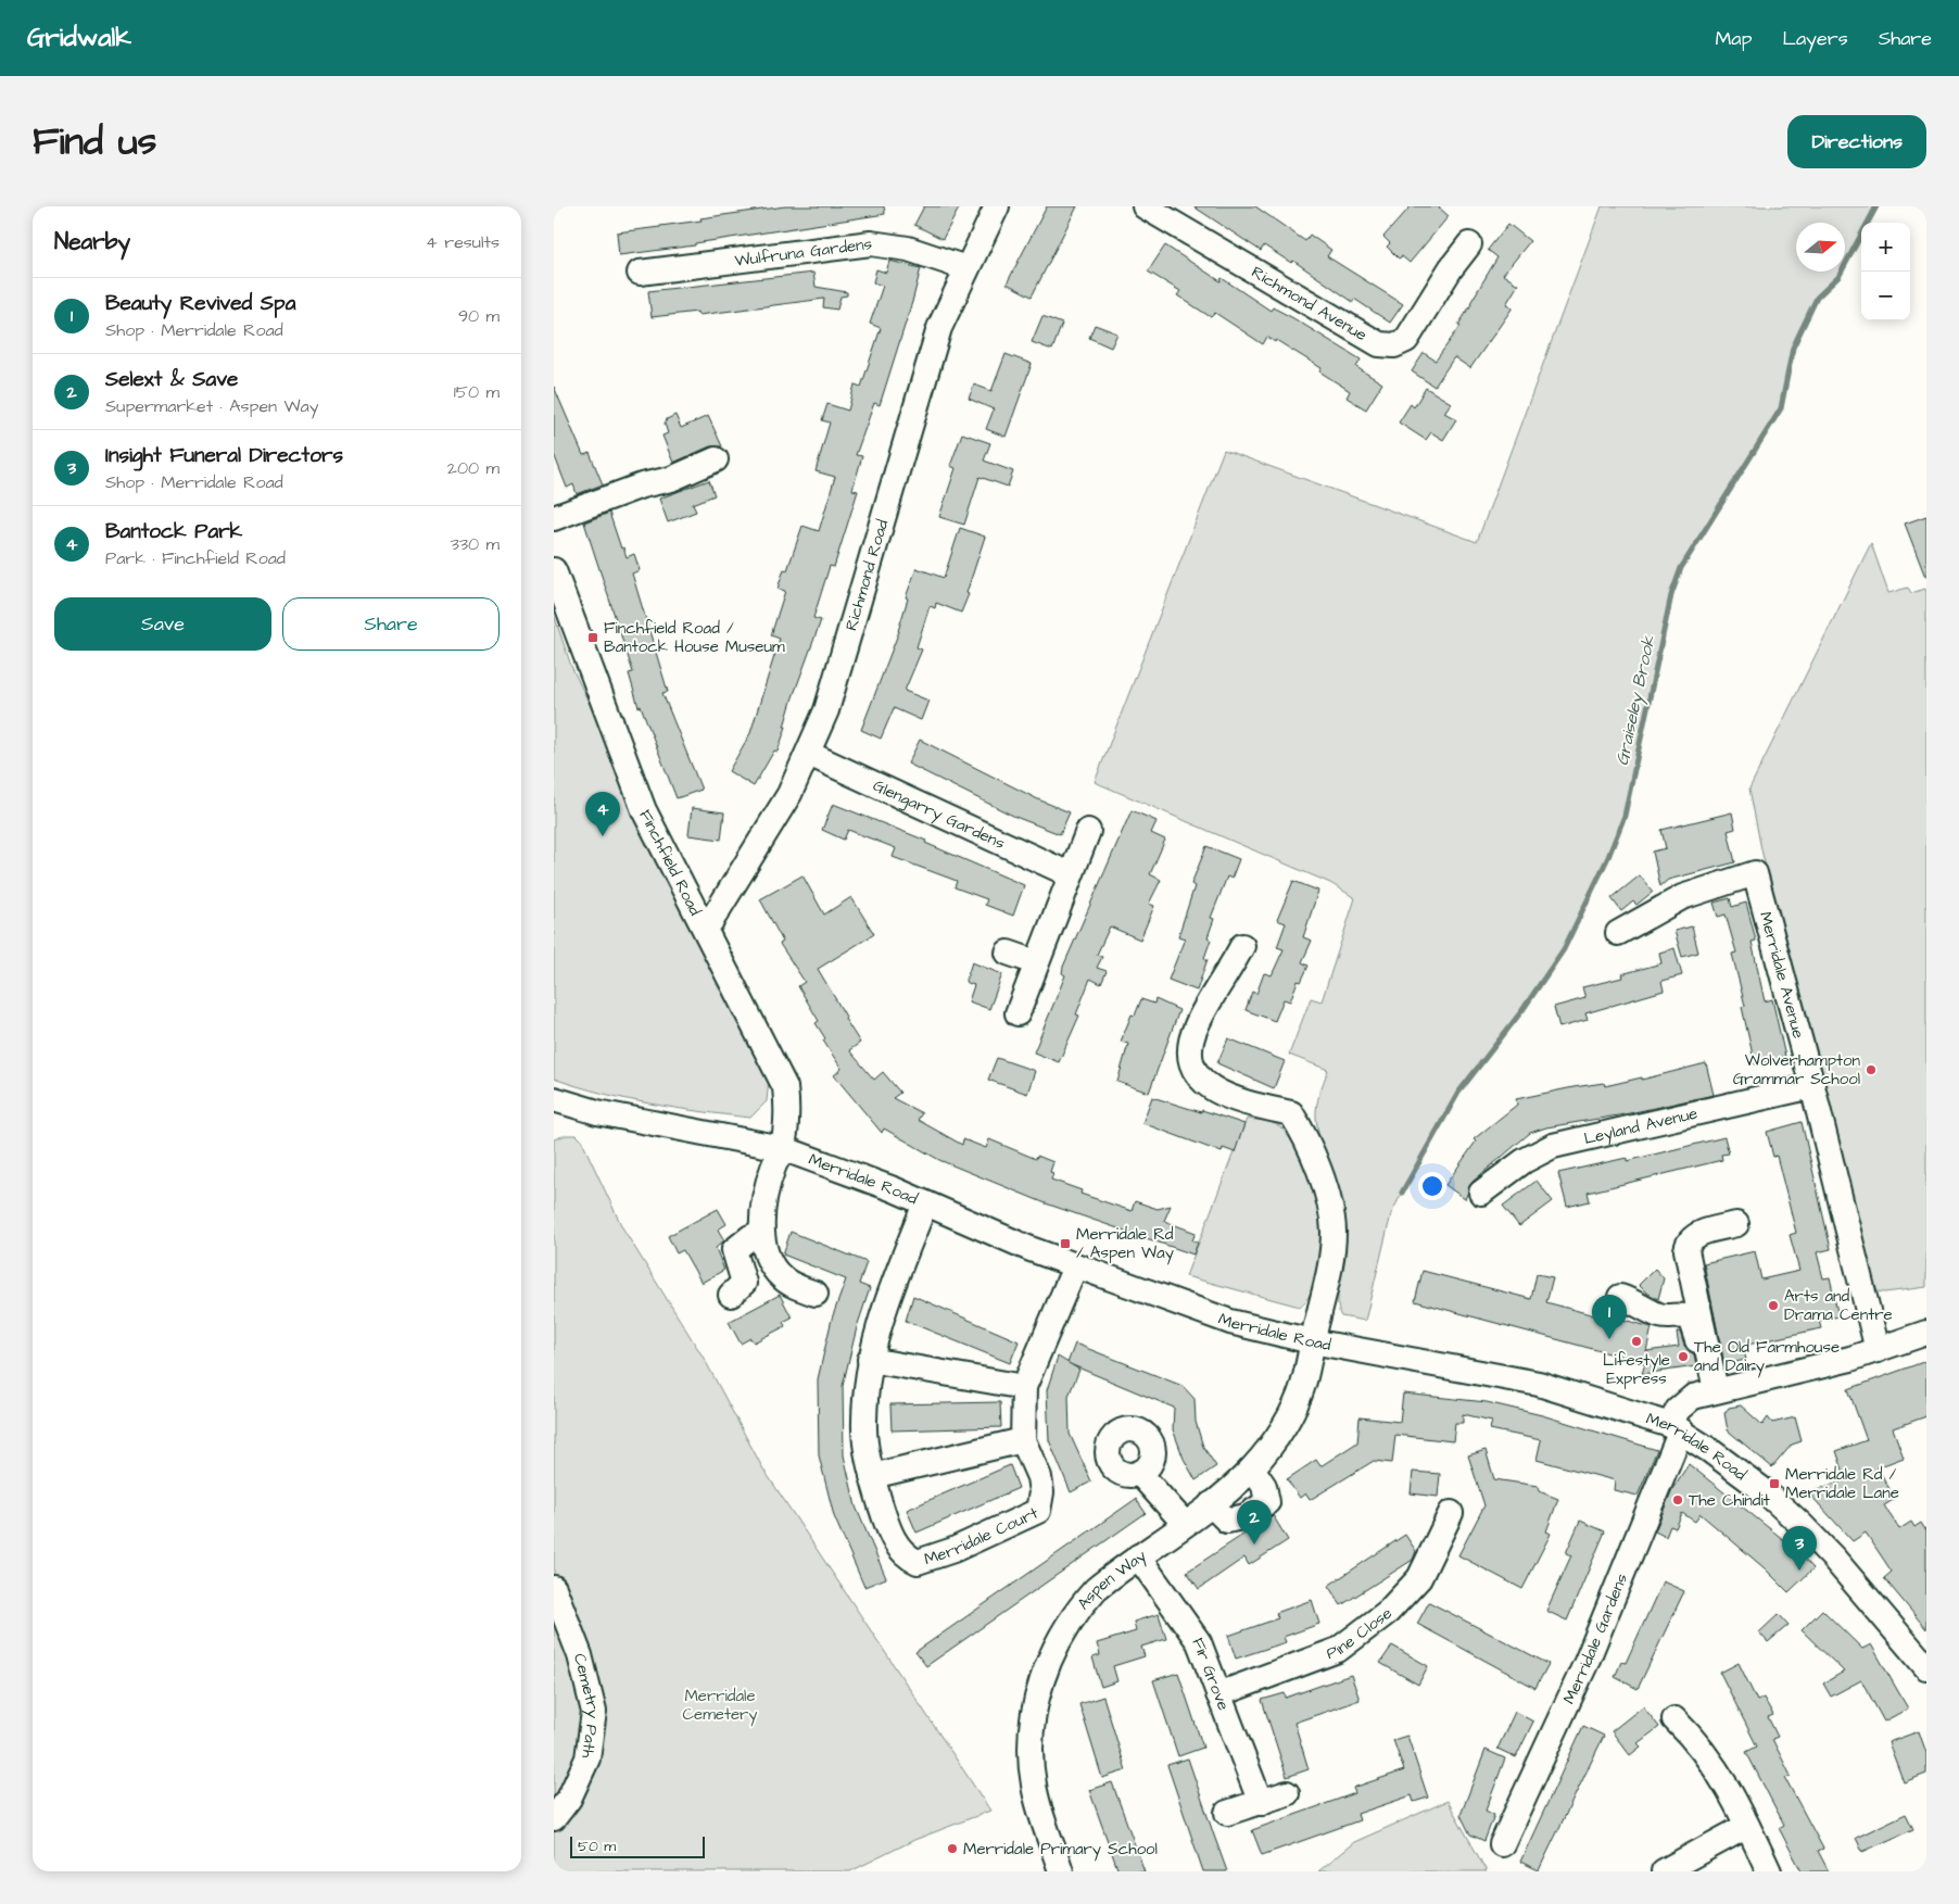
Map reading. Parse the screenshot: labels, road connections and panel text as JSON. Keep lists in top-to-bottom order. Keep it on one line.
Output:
{"streets":{"street":["Wulfruna Gardens","Richmond Avenue","Richmond Road","Glengarry Gardens","Finchfield Road","Merridale Avenue","Leyland Avenue","Merridale Road","Merridale Court","Aspen Way","Pine Close","Merridale Gardens","Fir Grove","Cemetry Path"]},"crossings":[["Wulfruna Gardens","Richmond Road"],["Richmond Road","Glengarry Gardens"],["Richmond Road","Finchfield Road"],["Finchfield Road","Merridale Road"],["Merridale Avenue","Leyland Avenue"],["Merridale Avenue","Merridale Gardens"],["Merridale Road","Merridale Court"],["Merridale Road","Aspen Way"],["Merridale Road","Merridale Gardens"],["Aspen Way","Fir Grove"],["Pine Close","Fir Grove"]],"water":["Graiseley Brook"],"parks":["Merridale Cemetery"],"places":{"transit":["Finchfield Road / Bantock House Museum","Merridale Rd / Aspen Way","Merridale Rd / Merridale Lane"],"other":["Wolverhampton Grammar School","Arts and Drama Centre","Lifestyle Express","The Old Farmhouse and Dairy","The Chindit","Merridale Primary School"]},"scale_bar":"50 m","north":"right","page":{"header":"Gridwalk","nav":["Map","Layers","Share"],"title":"Find us","buttons":["Directions",["Save","Share"]],"heading":["Nearby","4 results"],"map_buttons":["+","−"],"list":[{"mark":"1","name":"Beauty Revived Spa","note":"Shop · Merridale Road","value":"90 m"},{"mark":"2","name":"Selext & Save","note":"Supermarket · Aspen Way","value":"150 m"},{"mark":"3","name":"Insight Funeral Directors","note":"Shop · Merridale Road","value":"200 m"},{"mark":"4","name":"Bantock Park","note":"Park · Finchfield Road","value":"330 m"}],"pins":["4","1","2","3"],"scale":"50 m"}}
